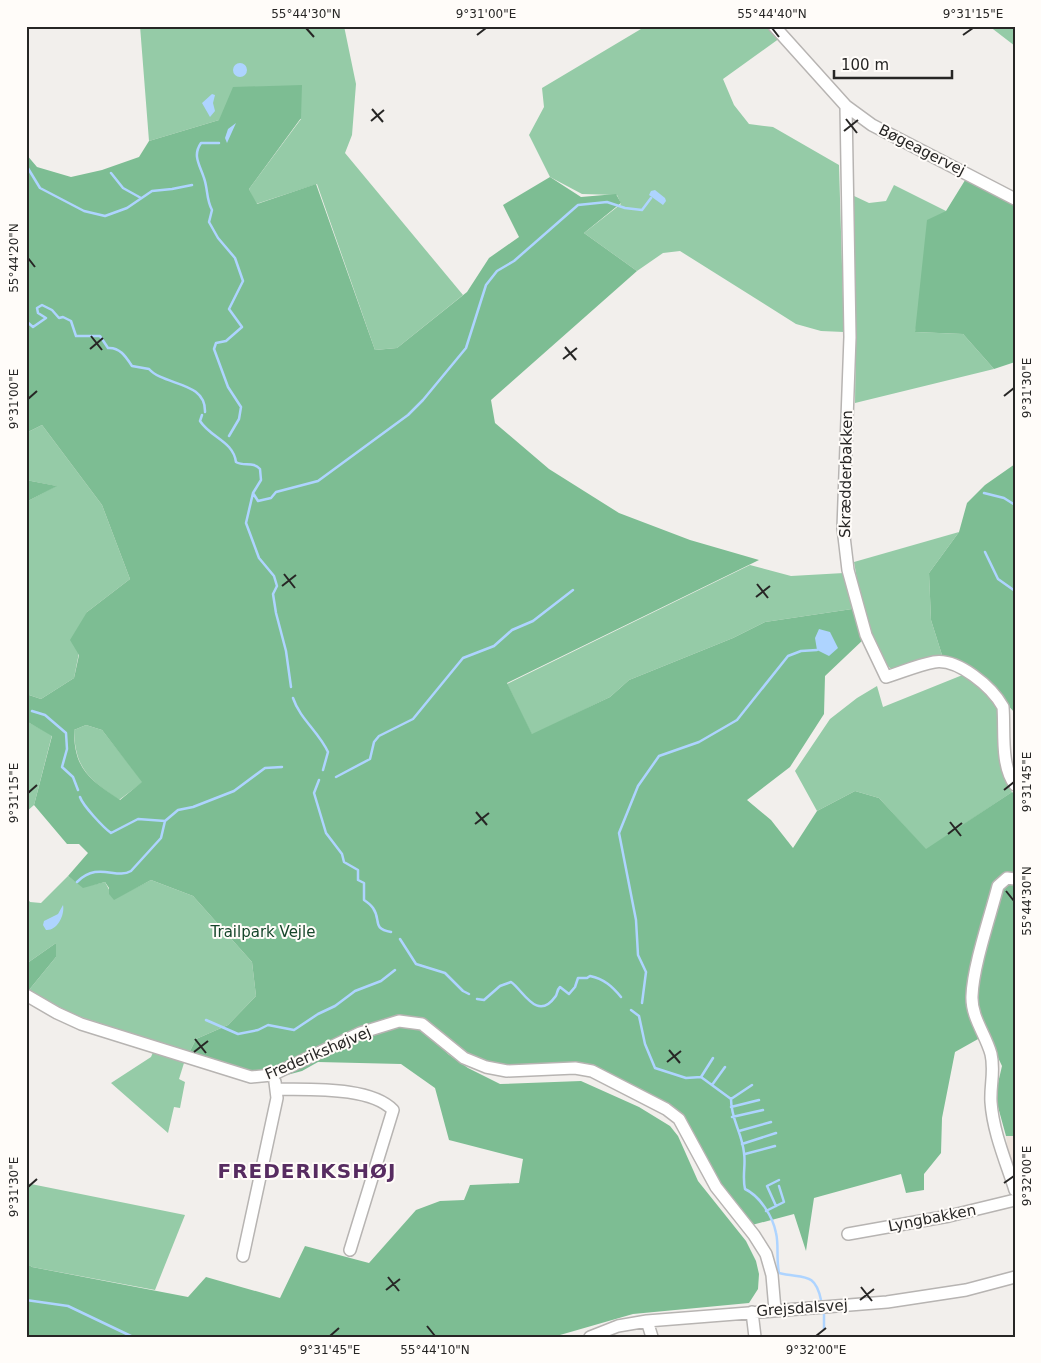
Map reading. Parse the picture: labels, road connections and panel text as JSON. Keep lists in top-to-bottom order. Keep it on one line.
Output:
{"streets":{"street":["Bøgeagervej","Skrædderbakken","Frederikshøjvej","Lyngbakken","Grejsdalsvej"]},"crossings":[["Bøgeagervej","Skrædderbakken"],["Frederikshøjvej","Grejsdalsvej"]],"districts":["FREDERIKSHØJ"],"parks":["Trailpark Vejle"],"scale_bar":"100 m","coordinates":["55°44'30\"N","9°31'00\"E","55°44'40\"N","9°31'15\"E","55°44'20\"N","9°31'30\"E","9°31'45\"E","9°32'00\"E","55°44'10\"N"]}
